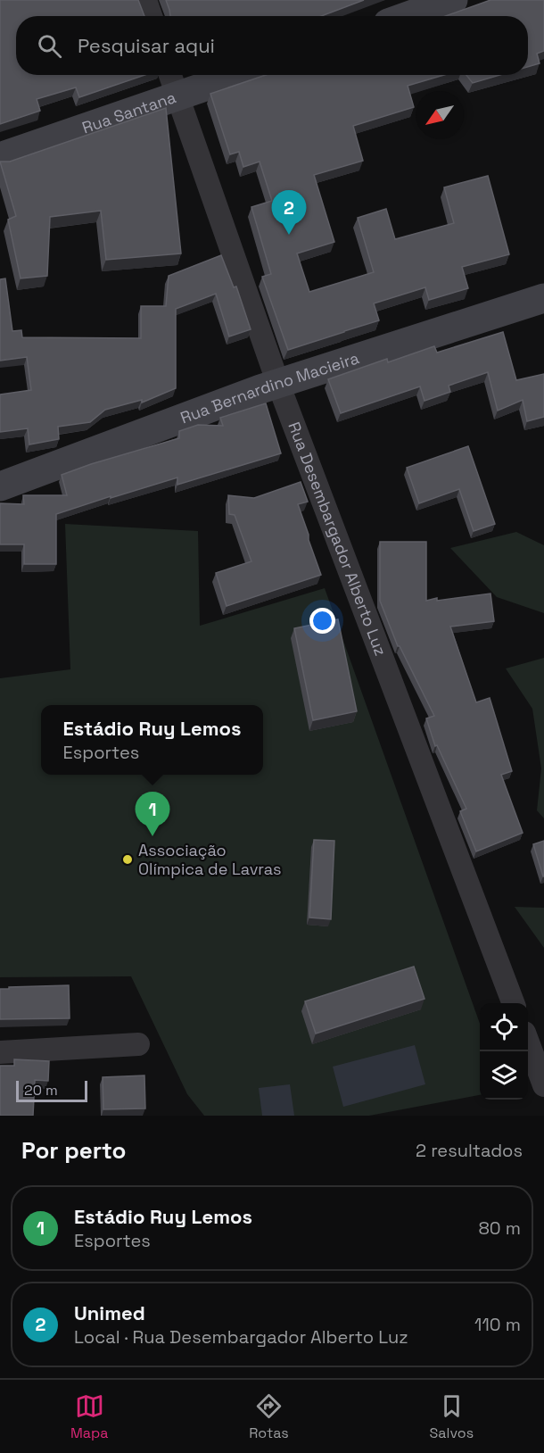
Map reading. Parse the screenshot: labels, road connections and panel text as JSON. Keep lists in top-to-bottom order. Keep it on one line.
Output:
{"streets":{"main road":["Rua Santana","Rua Bernardino Macieira"],"street":["Rua Desembargador Alberto Luz"]},"crossings":[["Rua Santana","Rua Desembargador Alberto Luz"],["Rua Bernardino Macieira","Rua Desembargador Alberto Luz"]],"places":["Associação Olímpica de Lavras"],"scale_bar":"20 m","north":"bottom left","page":{"search":"Pesquisar aqui","pins":["2","1"],"popup":["Estádio Ruy Lemos","Esportes"],"scale":"20 m","heading":["Por perto","2 resultados"],"list":[{"mark":"1","name":"Estádio Ruy Lemos","note":"Esportes","value":"80 m"},{"mark":"2","name":"Unimed","note":"Local · Rua Desembargador Alberto Luz","value":"110 m"}],"nav":["Mapa","Rotas","Salvos"]}}
